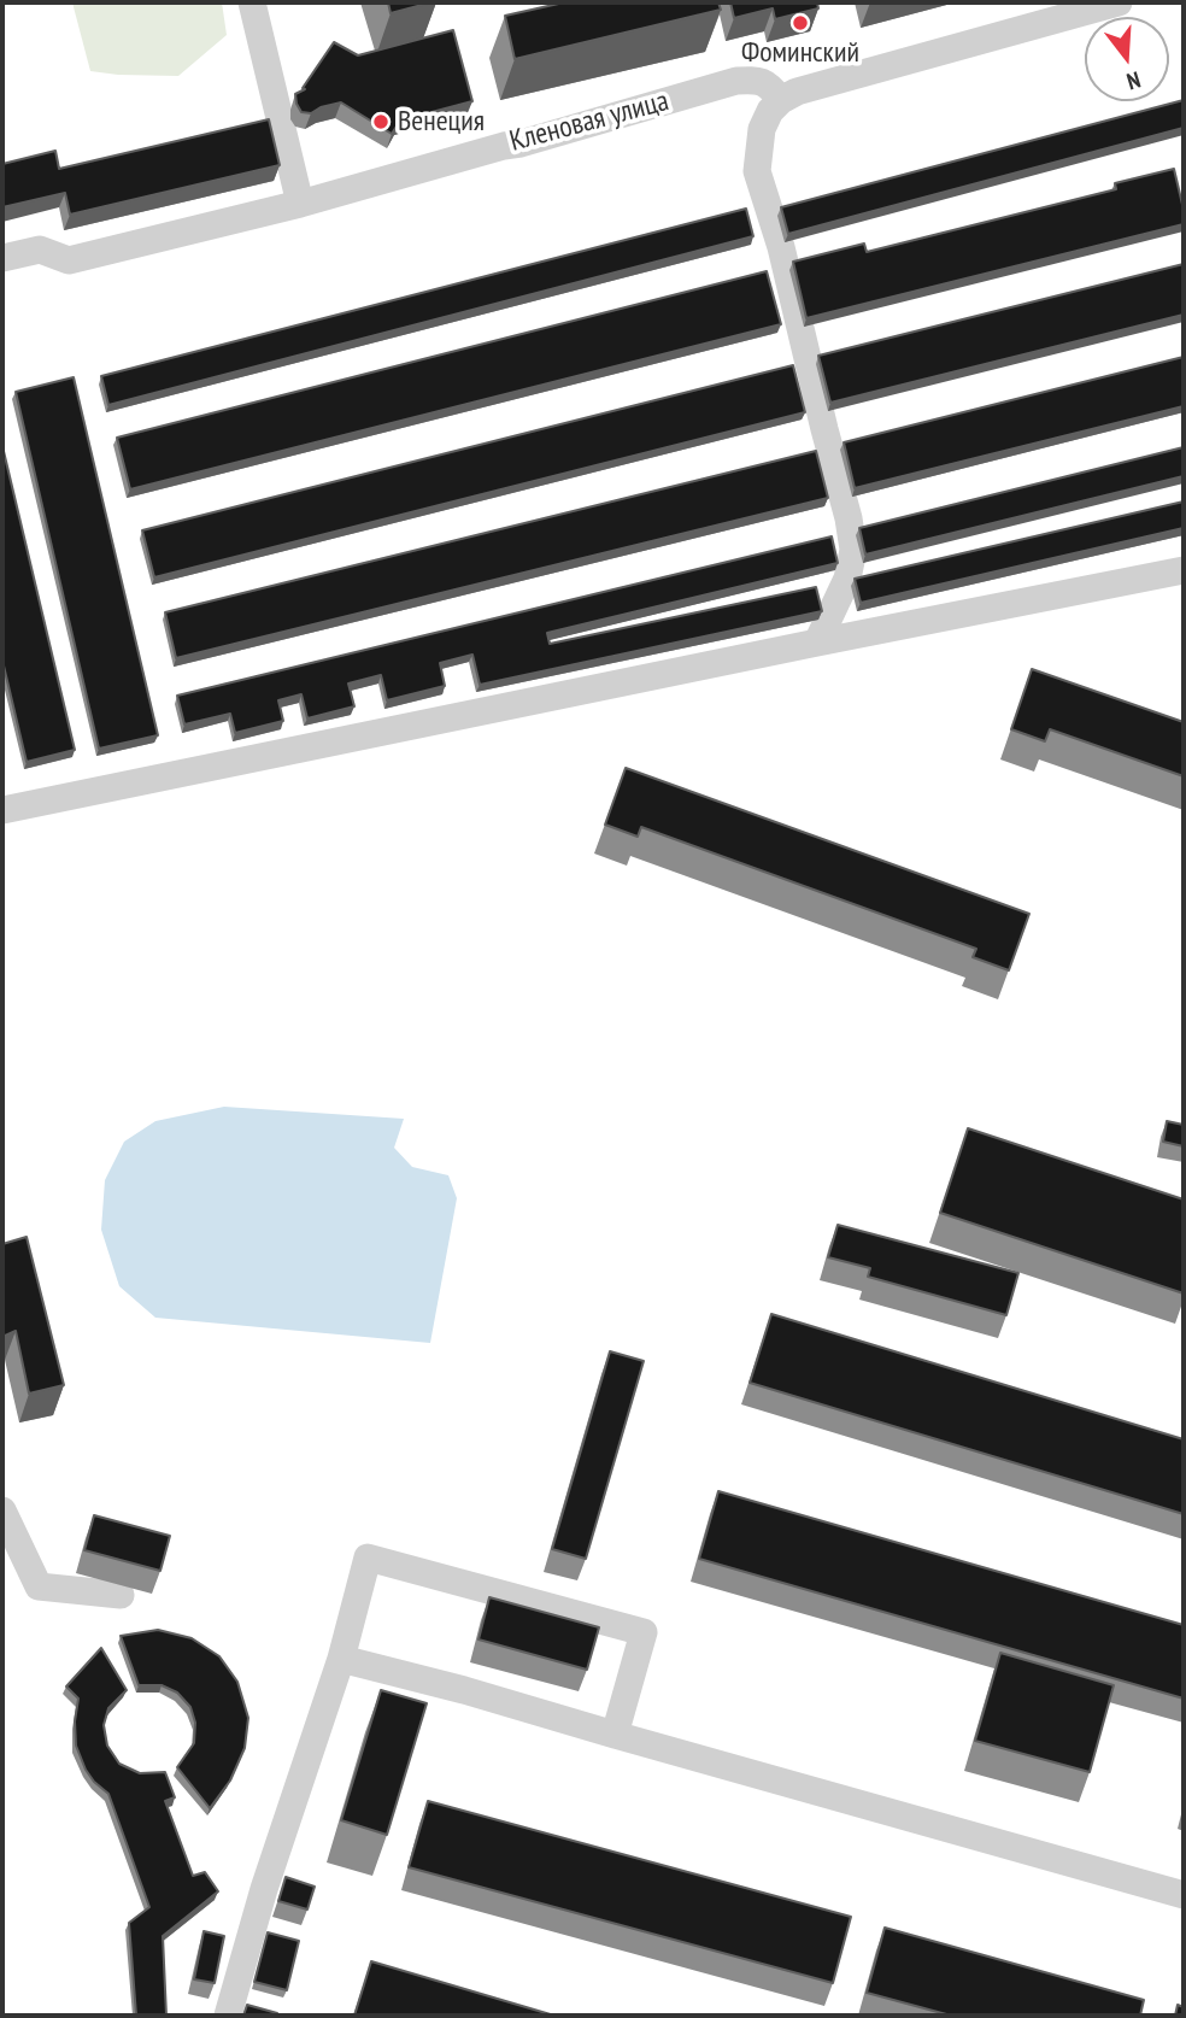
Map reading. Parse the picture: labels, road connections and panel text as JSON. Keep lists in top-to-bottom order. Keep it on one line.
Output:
{"streets":{"street":["Кленовая улица"]},"places":["Фоминский","Венеция"],"north":"bottom"}
